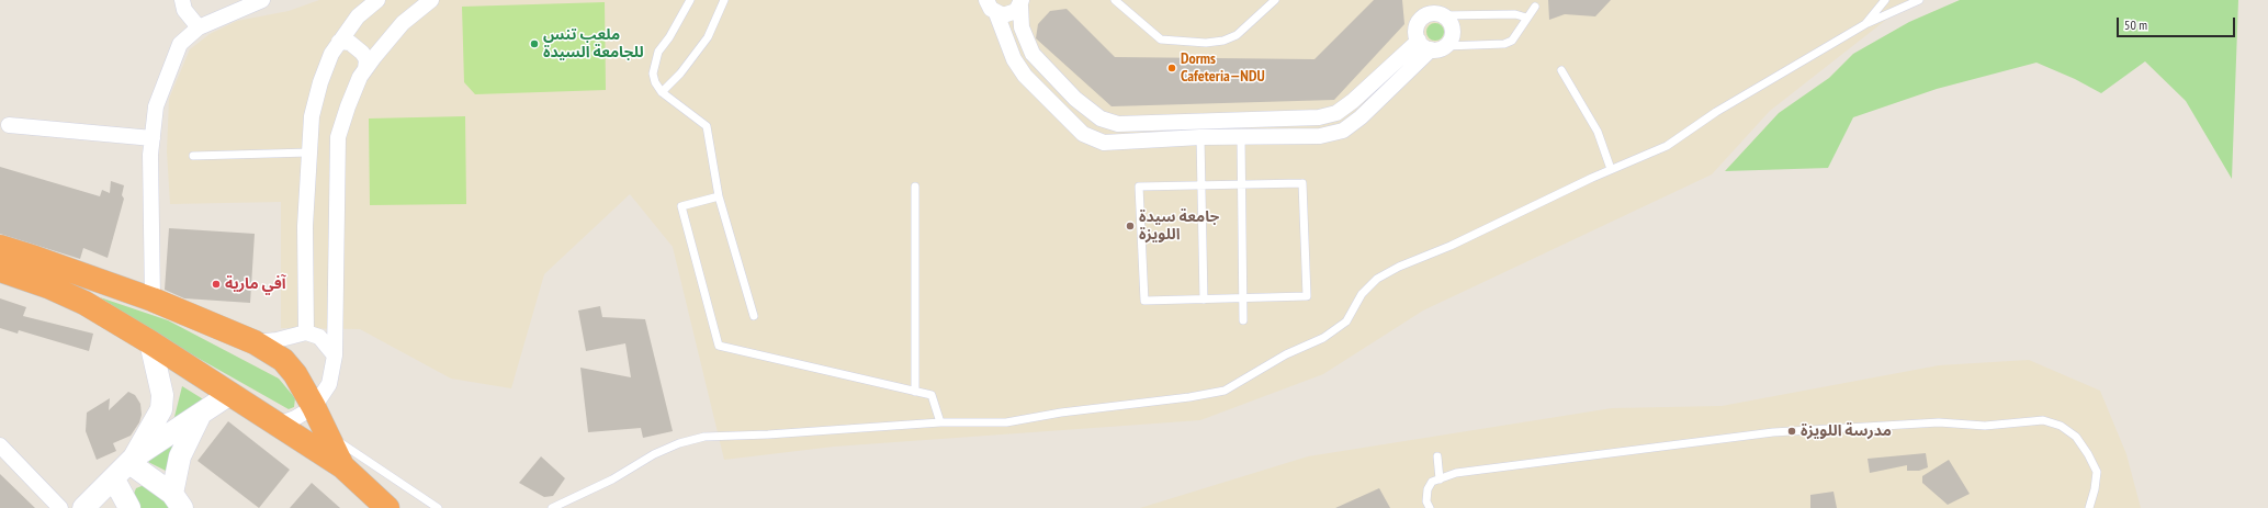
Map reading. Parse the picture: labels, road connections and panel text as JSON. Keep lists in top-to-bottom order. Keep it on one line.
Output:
{"places":["ملعب تنس للجامعة السيدة","Dorms Cafeteria—NDU","جامعة سيدة اللويزة","آفي مارية","مدرسة اللويزة"],"scale_bar":"50 m"}
